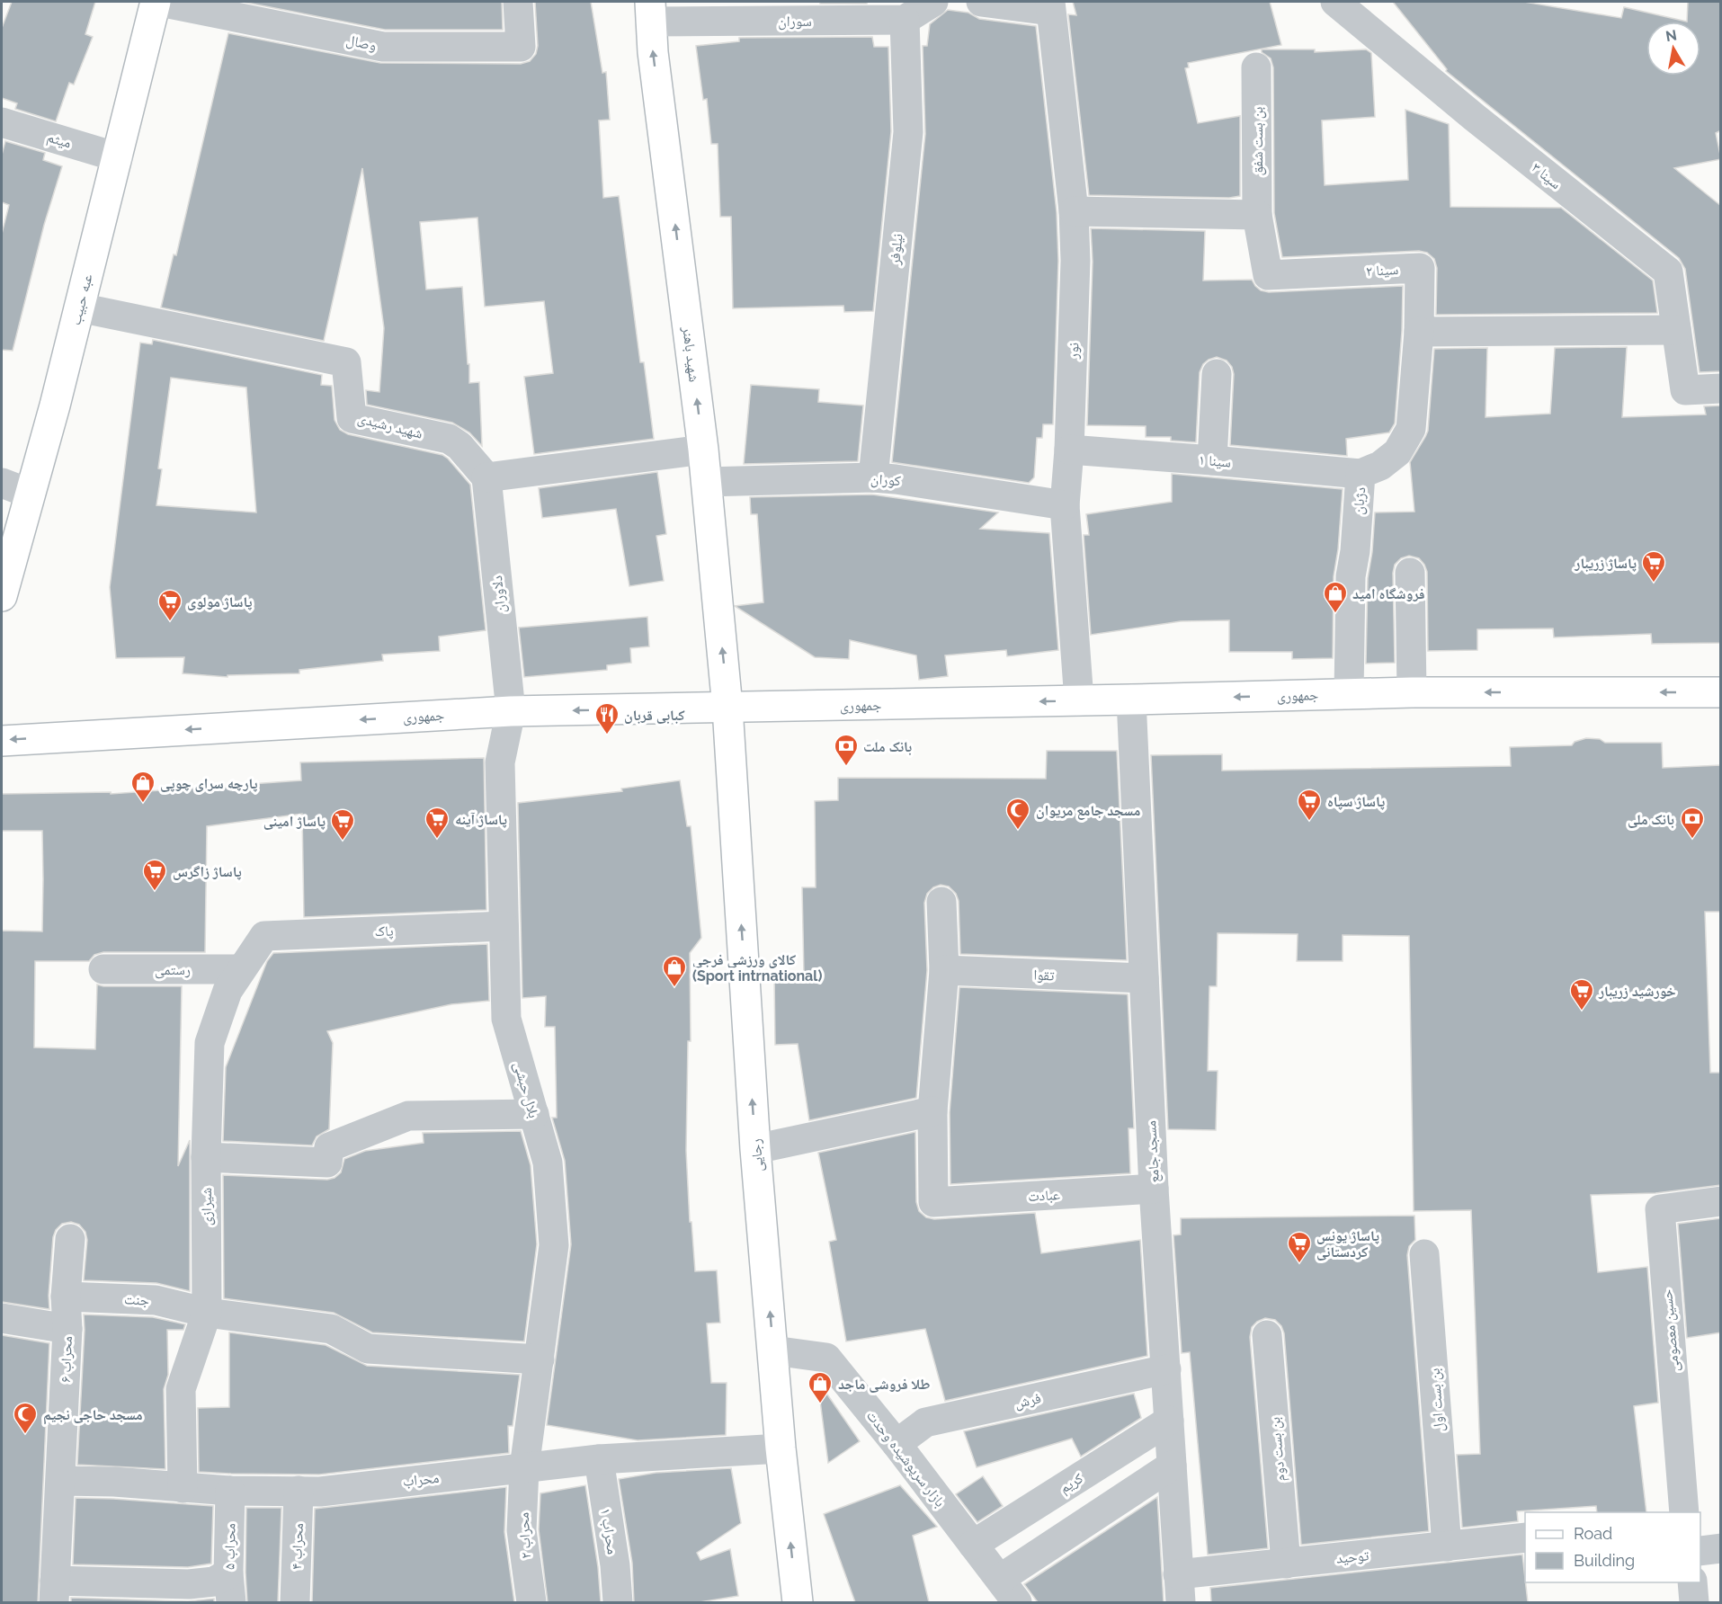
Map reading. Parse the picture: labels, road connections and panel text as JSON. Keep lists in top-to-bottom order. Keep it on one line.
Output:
{"streets":{"street":["سوران","وصال","میثم","بن بست شفق","سینا ۳","نیلوفر","سینا ۲","عبه حبیب","نور","شهید باهنر","شهید رشیدی","سینا ۱","کوران","دژبان","دلاوران","جمهوری","پاک","رستمی","تقوا","بلال حبشی","مسجد جامع","رجایی","عبادت","شیرازی","جنت","حسین معصومی","محراب ۶","فرش","بن بست اول","بن بست دوم","بازار سرپوشیده وحدت","محراب","کریم","محراب ۱","محراب ۲","محراب ۵","محراب ۴","توحید"]},"crossings":[["سوران","نیلوفر"],["سوران","شهید باهنر"],["میثم","عبه حبیب"],["بن بست شفق","سینا ۲"],["نیلوفر","کوران"],["سینا ۲","دژبان"],["عبه حبیب","شهید رشیدی"],["نور","سینا ۱"],["نور","کوران"],["نور","جمهوری"],["شهید باهنر","کوران"],["شهید باهنر","جمهوری"],["شهید باهنر","رجایی"],["شهید رشیدی","دلاوران"],["سینا ۱","دژبان"],["دژبان","جمهوری"],["دلاوران","جمهوری"],["دلاوران","بلال حبشی"],["جمهوری","بلال حبشی"],["جمهوری","مسجد جامع"],["جمهوری","رجایی"],["پاک","بلال حبشی"],["پاک","شیرازی"],["رستمی","شیرازی"],["تقوا","مسجد جامع"],["بلال حبشی","جنت"],["بلال حبشی","محراب"],["بلال حبشی","محراب ۲"],["مسجد جامع","عبادت"],["مسجد جامع","فرش"],["مسجد جامع","کریم"],["مسجد جامع","توحید"],["رجایی","بازار سرپوشیده وحدت"],["رجایی","محراب"],["شیرازی","جنت"],["شیرازی","محراب"],["جنت","محراب ۶"],["محراب ۶","محراب"],["فرش","بازار سرپوشیده وحدت"],["بن بست اول","توحید"],["بن بست دوم","توحید"],["بازار سرپوشیده وحدت","کریم"],["محراب","محراب ۱"],["محراب","محراب ۲"],["محراب","محراب ۵"],["محراب","محراب ۴"]],"one_way":["شهید باهنر","جمهوری","رجایی"],"places":{"supermarket":["پاساژ زریبار","پاساژ مولوی","پاساژ سپاه","پاساژ آینه","پاساژ امینی","پاساژ زاگرس","خورشید زریبار","پاساژ یونس کردستانی"],"shop":["فروشگاه امید","پارچه سرای چوپی","کالای ورزشی فرجی (Sport intrnational)","طلا فروشی ماجد"],"restaurant":["کبابی قربان"],"bank":["بانک ملت","بانک ملی"],"mosque":["مسجد جامع مریوان","مسجد حاجی نجیم"]},"legend":["Road","Building"],"north":"top"}
